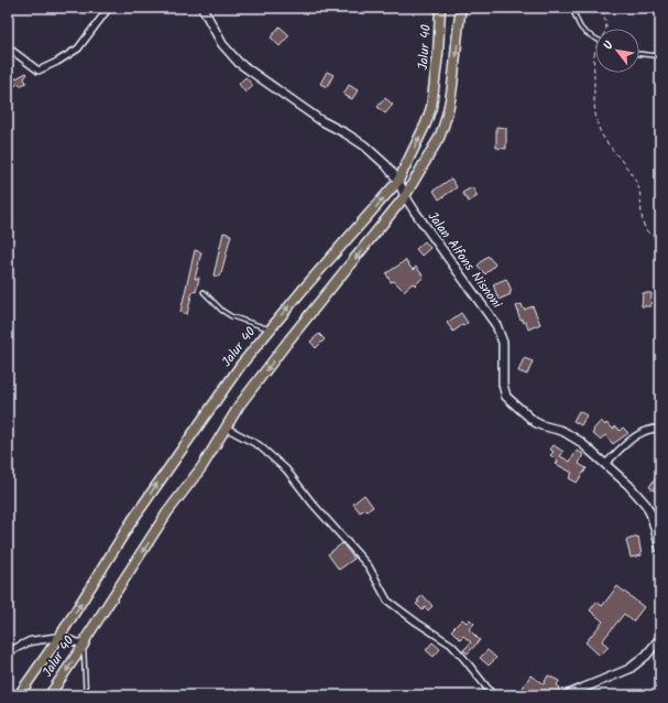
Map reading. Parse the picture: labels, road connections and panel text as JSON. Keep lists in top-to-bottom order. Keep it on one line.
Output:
{"streets":{"highway":["Jalur 40"],"main road":["Jalan Alfons Nisnoni"]},"crossings":[["Jalur 40","Jalan Alfons Nisnoni"]],"north":"top left"}
